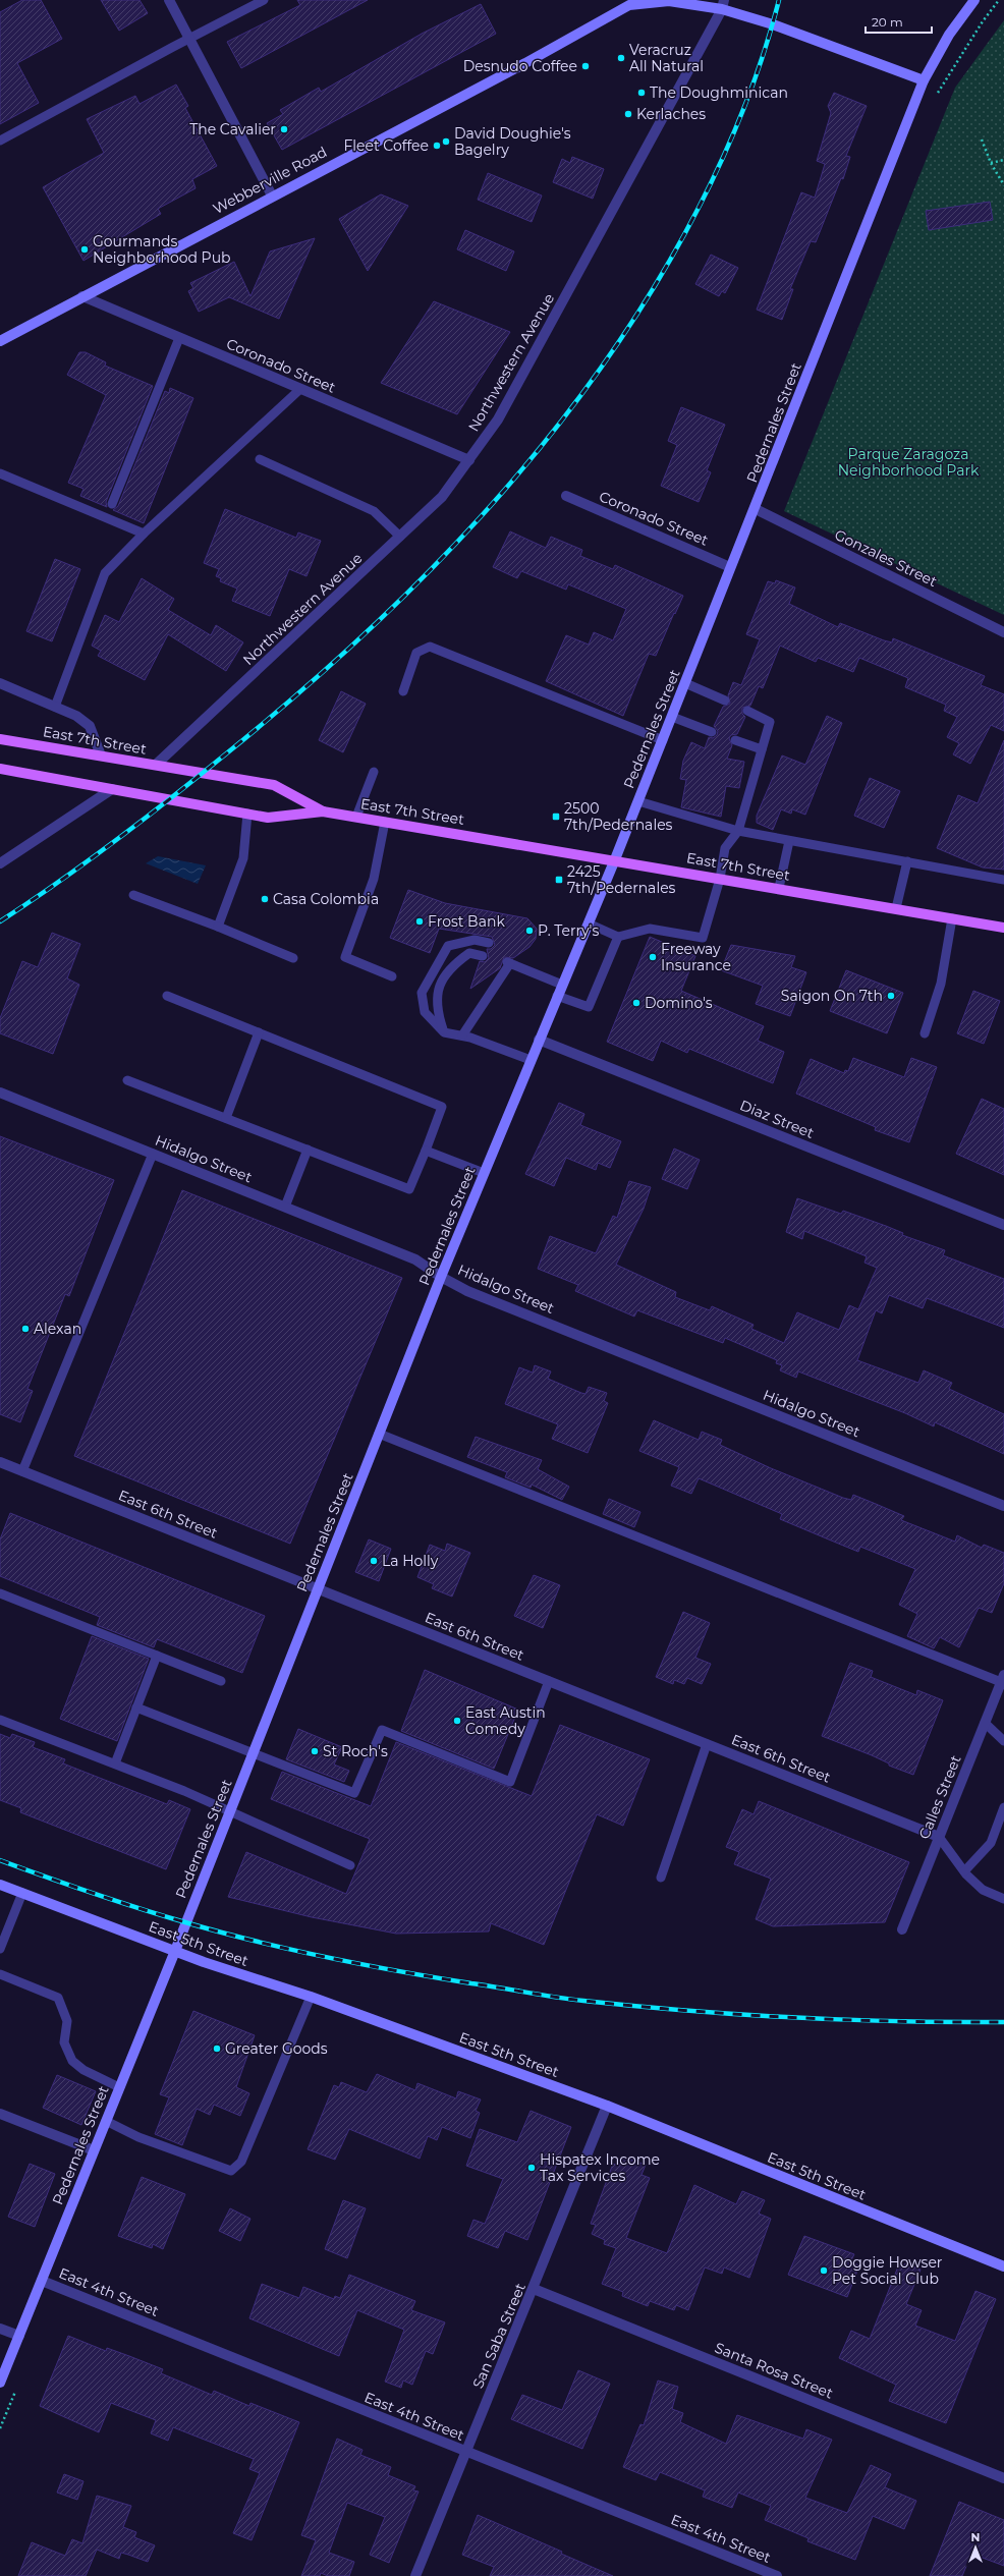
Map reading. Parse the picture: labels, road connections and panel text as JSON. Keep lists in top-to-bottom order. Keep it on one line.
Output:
{"streets":{"main road":["East 7th Street"],"street":["Webberville Road","Northwestern Avenue","Coronado Street","Pedernales Street","Gonzales Street","Diaz Street","Hidalgo Street","East 6th Street","Calles Street","East 5th Street","East 4th Street","San Saba Street","Santa Rosa Street"]},"crossings":[["Webberville Road","Northwestern Avenue"],["Webberville Road","Coronado Street"],["Webberville Road","Pedernales Street"],["Northwestern Avenue","Coronado Street"],["Northwestern Avenue","East 7th Street"],["Coronado Street","Pedernales Street"],["Pedernales Street","Gonzales Street"],["Pedernales Street","East 7th Street"],["Pedernales Street","Diaz Street"],["Pedernales Street","Hidalgo Street"],["Pedernales Street","East 6th Street"],["Pedernales Street","East 5th Street"],["Pedernales Street","East 4th Street"],["East 6th Street","Calles Street"],["East 5th Street","San Saba Street"],["East 4th Street","San Saba Street"],["San Saba Street","Santa Rosa Street"]],"parks":["Parque Zaragoza Neighborhood Park"],"places":{"other":["Veracruz All Natural","Desnudo Coffee","The Doughminican","Kerlaches","The Cavalier","David Doughie's Bagelry","Fleet Coffee","Gourmands Neighborhood Pub","Casa Colombia","Frost Bank","P. Terry's","Freeway Insurance","Saigon On 7th","Domino's","Alexan","La Holly","East Austin Comedy","St Roch's","Greater Goods","Hispatex Income Tax Services","Doggie Howser Pet Social Club"],"transit":["2500 7th/Pedernales","2425 7th/Pedernales"]},"scale_bar":"20 m","north":"top"}
